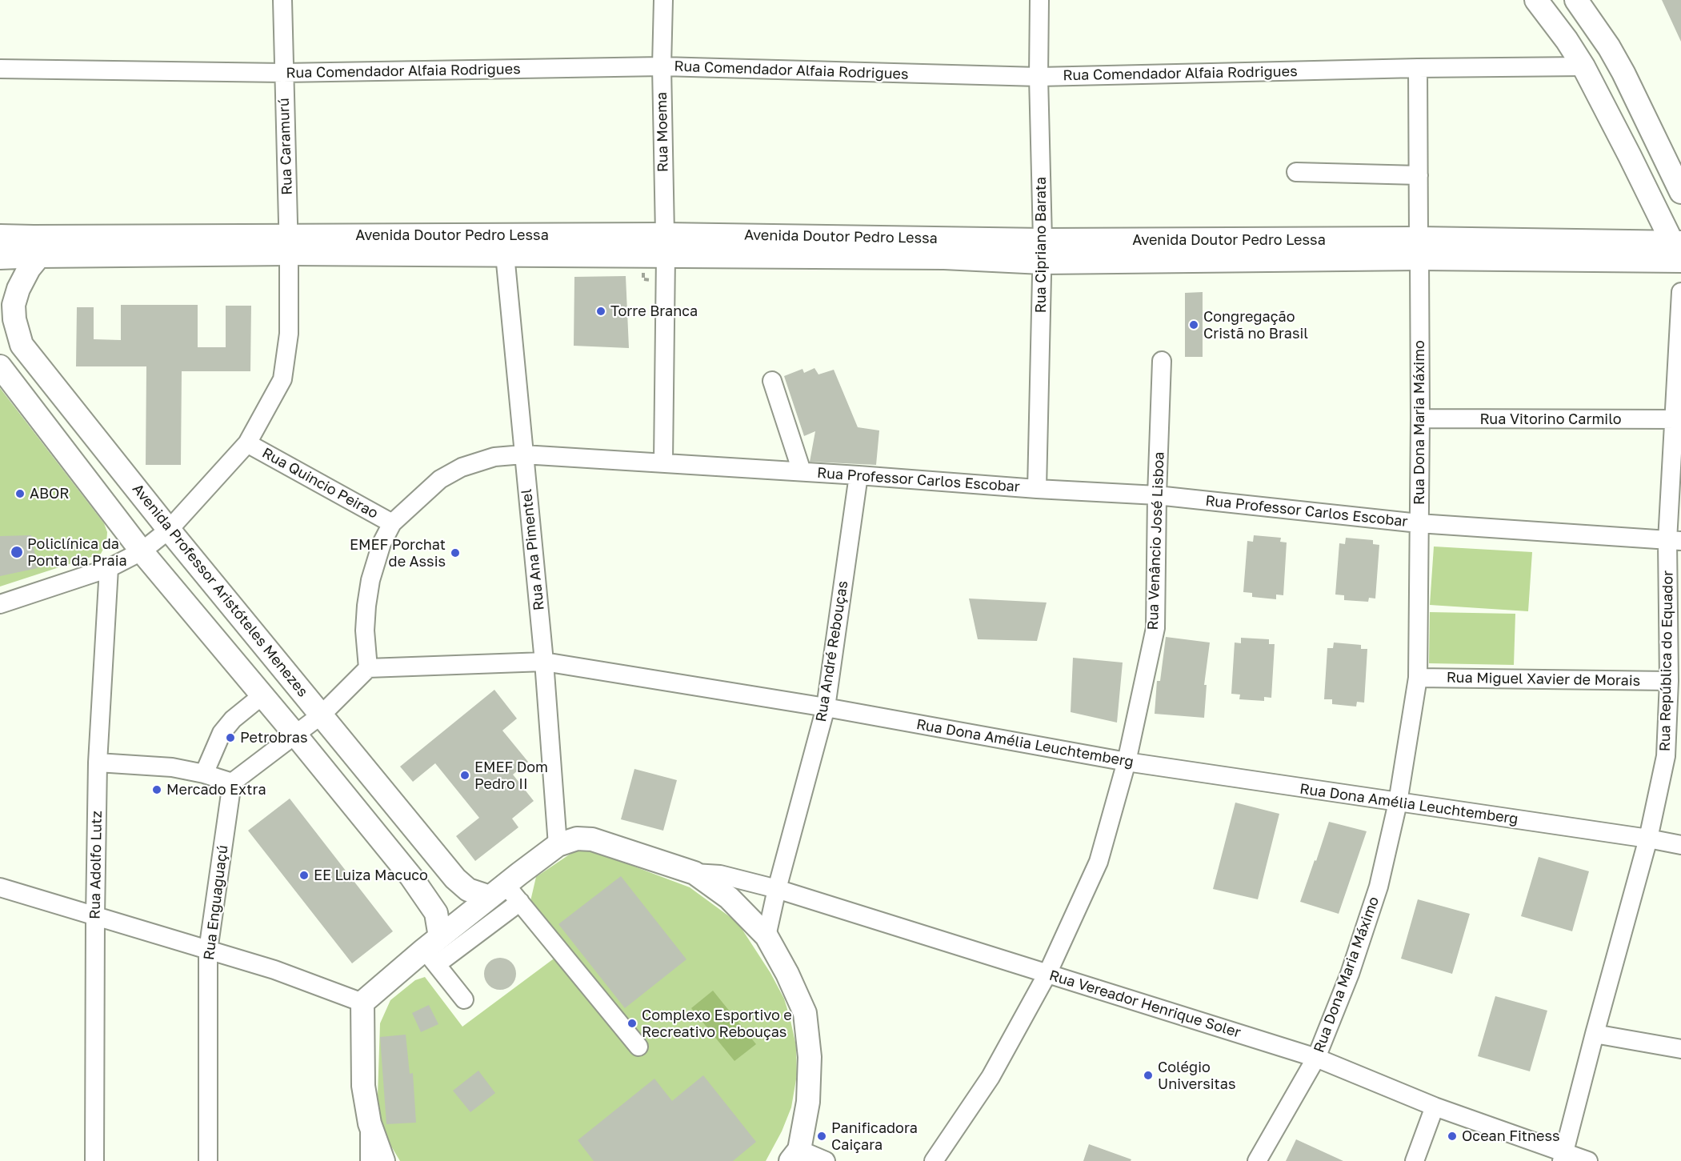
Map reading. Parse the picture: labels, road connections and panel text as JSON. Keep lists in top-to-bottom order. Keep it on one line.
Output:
{"streets":{"main road":["Avenida Doutor Pedro Lessa","Avenida Professor Aristóteles Menezes"],"street":["Rua Comendador Alfaia Rodrigues","Rua Moema","Rua Caramurú","Rua Cipriano Barata","Rua Vitorino Carmilo","Rua Dona Maria Máximo","Rua Professor Carlos Escobar","Rua Quincio Peirao","Rua Venâncio José Lisboa","Rua Ana Pimentel","Rua André Rebouças","Rua República do Equador","Rua Miguel Xavier de Morais","Rua Dona Amélia Leuchtemberg","Rua Adolfo Lutz","Rua Enguaguaçú","Rua Vereador Henrique Soler"]},"crossings":[["Rua Comendador Alfaia Rodrigues","Rua Moema"],["Rua Comendador Alfaia Rodrigues","Rua Caramurú"],["Rua Comendador Alfaia Rodrigues","Rua Cipriano Barata"],["Rua Comendador Alfaia Rodrigues","Rua Dona Maria Máximo"],["Rua Moema","Avenida Doutor Pedro Lessa"],["Rua Moema","Rua Professor Carlos Escobar"],["Rua Caramurú","Avenida Doutor Pedro Lessa"],["Rua Caramurú","Rua Quincio Peirao"],["Rua Caramurú","Avenida Professor Aristóteles Menezes"],["Rua Caramurú","Rua Adolfo Lutz"],["Avenida Doutor Pedro Lessa","Rua Cipriano Barata"],["Avenida Doutor Pedro Lessa","Rua Dona Maria Máximo"],["Avenida Doutor Pedro Lessa","Rua Ana Pimentel"],["Avenida Doutor Pedro Lessa","Avenida Professor Aristóteles Menezes"],["Rua Cipriano Barata","Rua Professor Carlos Escobar"],["Rua Vitorino Carmilo","Rua Dona Maria Máximo"],["Rua Vitorino Carmilo","Rua República do Equador"],["Rua Dona Maria Máximo","Rua Professor Carlos Escobar"],["Rua Dona Maria Máximo","Rua Miguel Xavier de Morais"],["Rua Dona Maria Máximo","Rua Dona Amélia Leuchtemberg"],["Rua Dona Maria Máximo","Rua Vereador Henrique Soler"],["Rua Professor Carlos Escobar","Rua Quincio Peirao"],["Rua Professor Carlos Escobar","Rua Venâncio José Lisboa"],["Rua Professor Carlos Escobar","Rua Ana Pimentel"],["Rua Professor Carlos Escobar","Rua André Rebouças"],["Rua Professor Carlos Escobar","Rua República do Equador"],["Rua Professor Carlos Escobar","Rua Dona Amélia Leuchtemberg"],["Rua Venâncio José Lisboa","Rua Dona Amélia Leuchtemberg"],["Rua Venâncio José Lisboa","Rua Vereador Henrique Soler"],["Rua Ana Pimentel","Rua Dona Amélia Leuchtemberg"],["Rua André Rebouças","Rua Dona Amélia Leuchtemberg"],["Rua André Rebouças","Rua Vereador Henrique Soler"],["Rua República do Equador","Rua Miguel Xavier de Morais"],["Rua República do Equador","Rua Dona Amélia Leuchtemberg"],["Rua República do Equador","Rua Vereador Henrique Soler"]],"places":["Torre Branca","Congregação Cristã no Brasil","ABOR","Policlínica da Ponta da Praia","EMEF Porchat de Assis","Petrobras","EMEF Dom Pedro II","Mercado Extra","EE Luiza Macuco","Complexo Esportivo e Recreativo Rebouças","Colégio Universitas","Panificadora Caiçara","Ocean Fitness"]}
